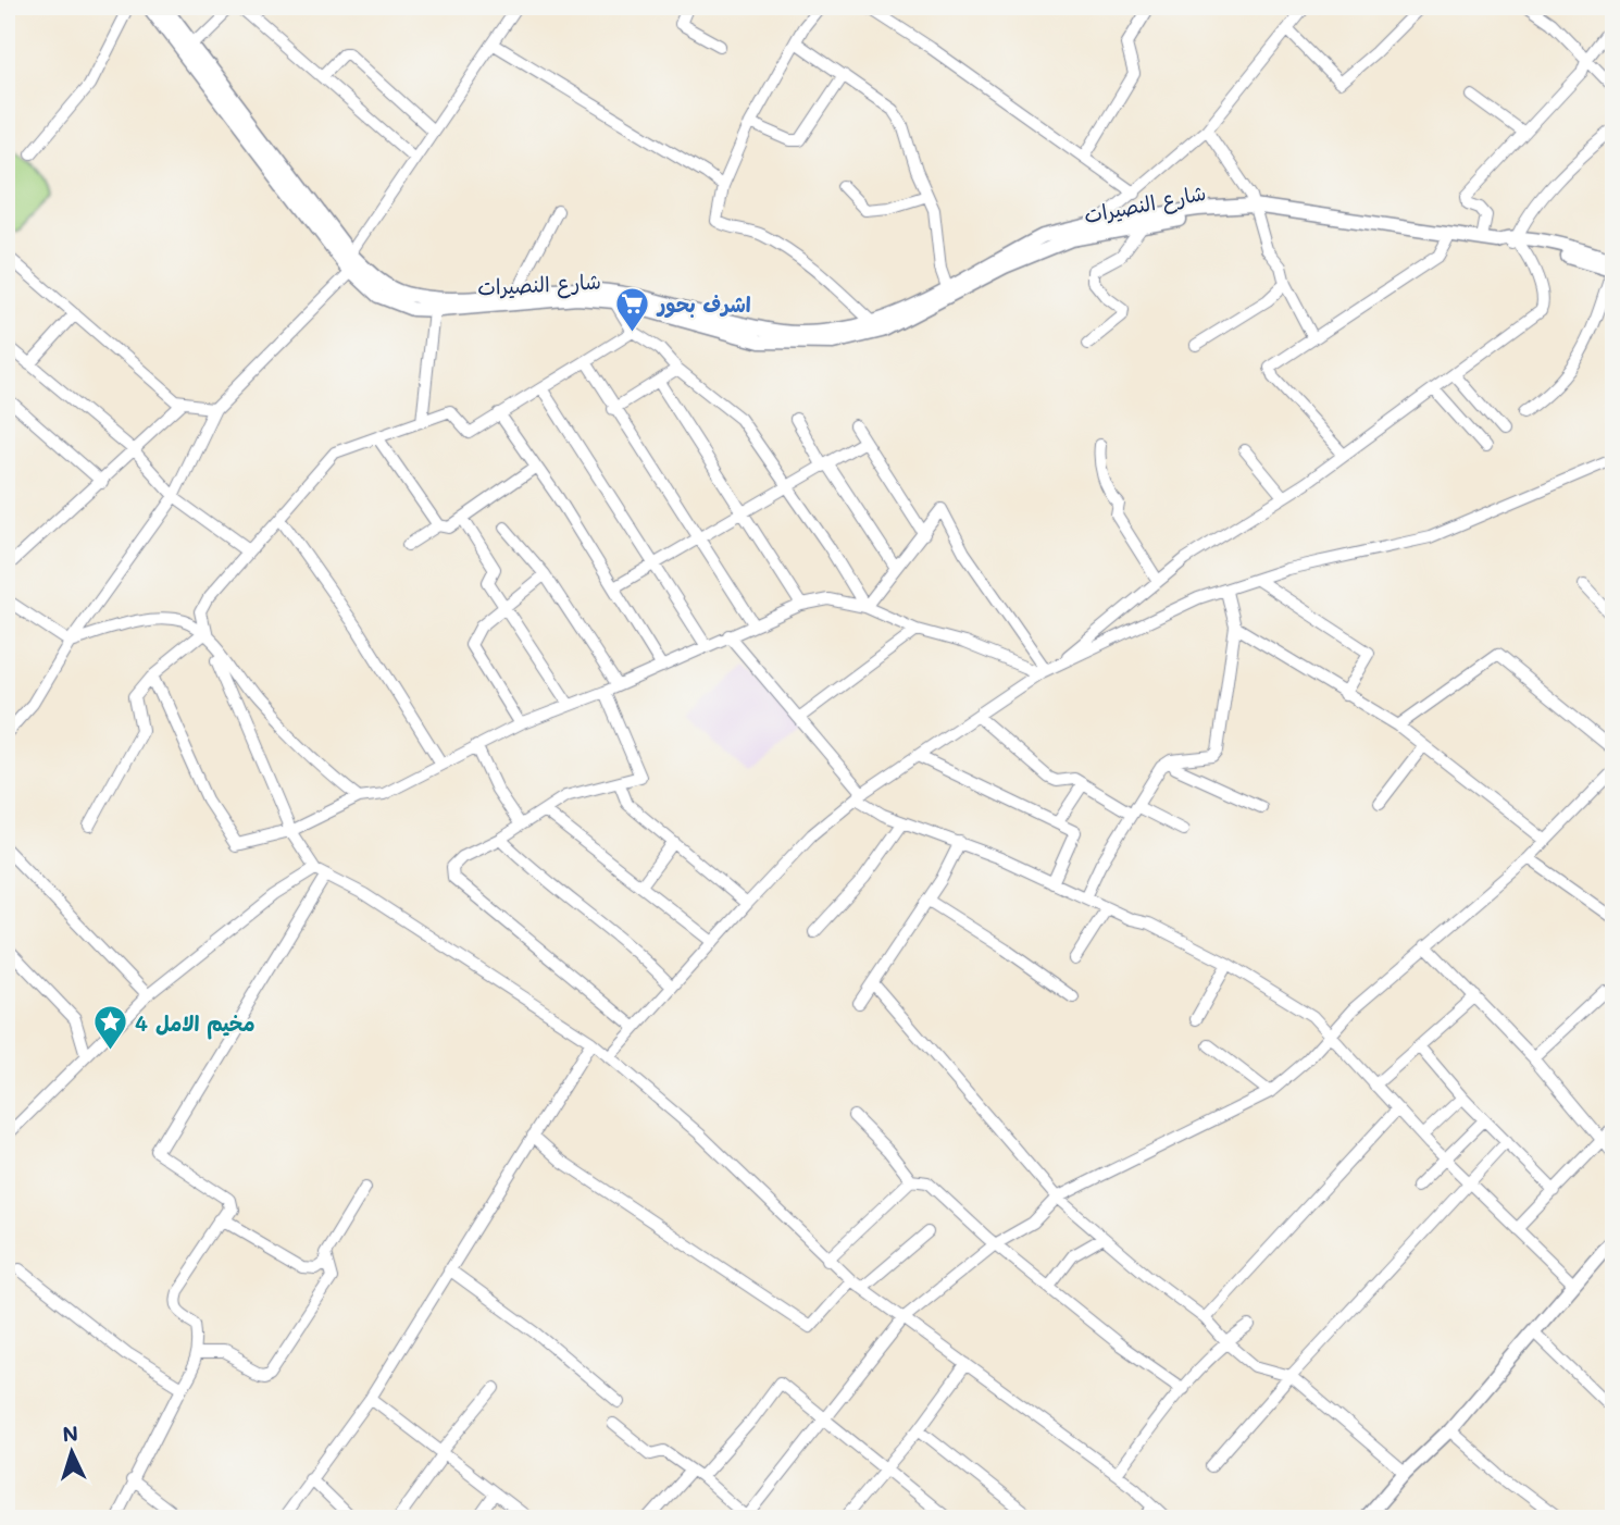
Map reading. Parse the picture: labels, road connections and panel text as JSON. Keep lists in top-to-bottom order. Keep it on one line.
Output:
{"streets":{"main road":["شارع النصيرات"]},"places":{"supermarket":["اشرف بحور"],"place":["مخيم الامل 4"]},"north":"top"}
